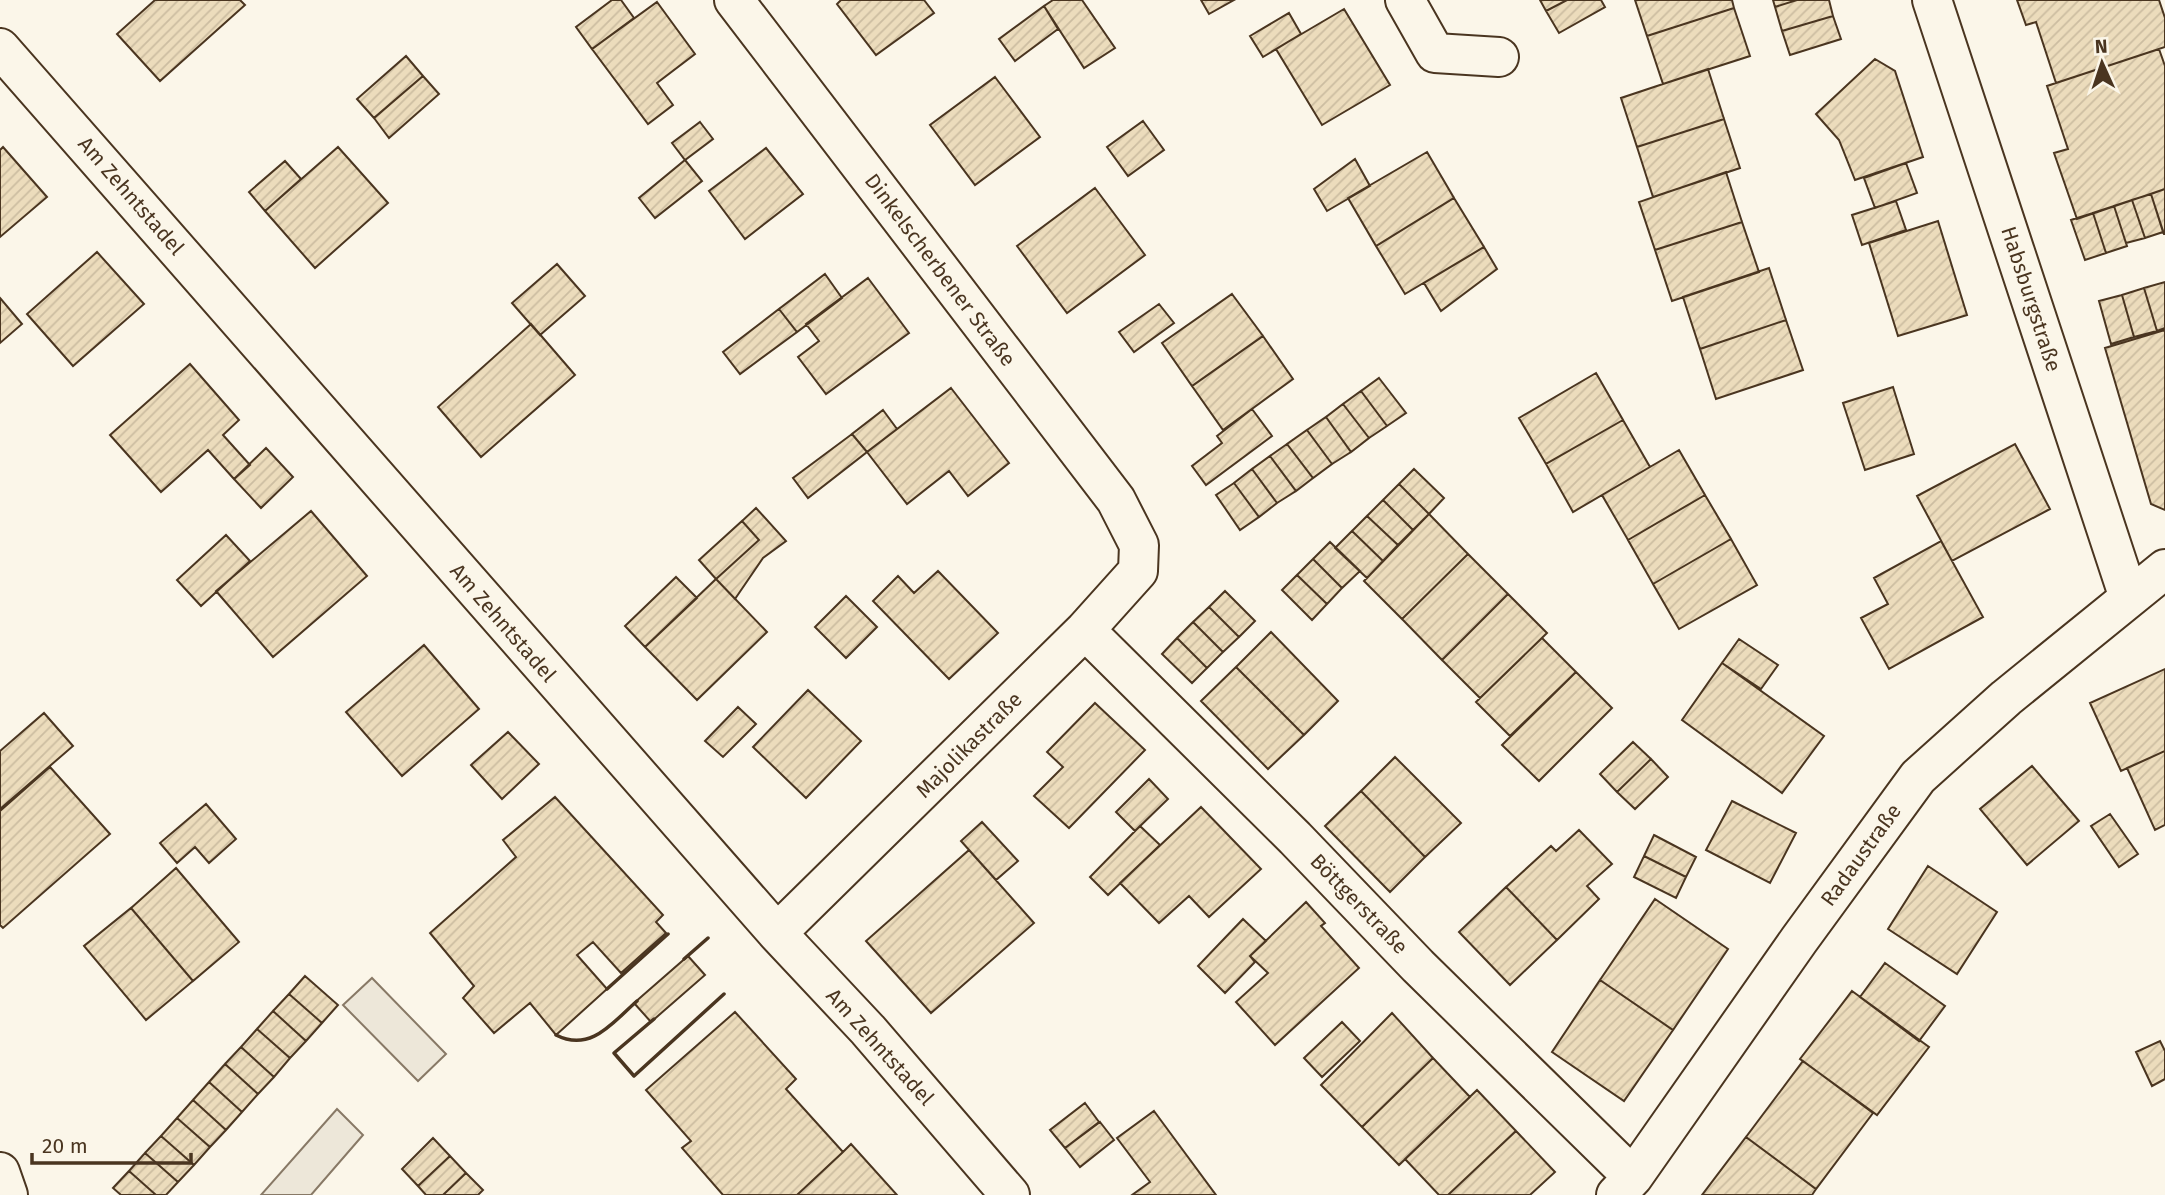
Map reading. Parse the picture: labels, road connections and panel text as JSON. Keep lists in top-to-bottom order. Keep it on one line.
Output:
{"streets":{"street":["Am Zehntstadel","Dinkelscherbener Straße","Habsburgstraße","Majolikastraße","Radaustraße","Böttgerstraße"]},"crossings":[["Am Zehntstadel","Majolikastraße"],["Dinkelscherbener Straße","Majolikastraße"],["Habsburgstraße","Radaustraße"],["Majolikastraße","Böttgerstraße"],["Radaustraße","Böttgerstraße"]],"scale_bar":"20 m","north":"top"}
